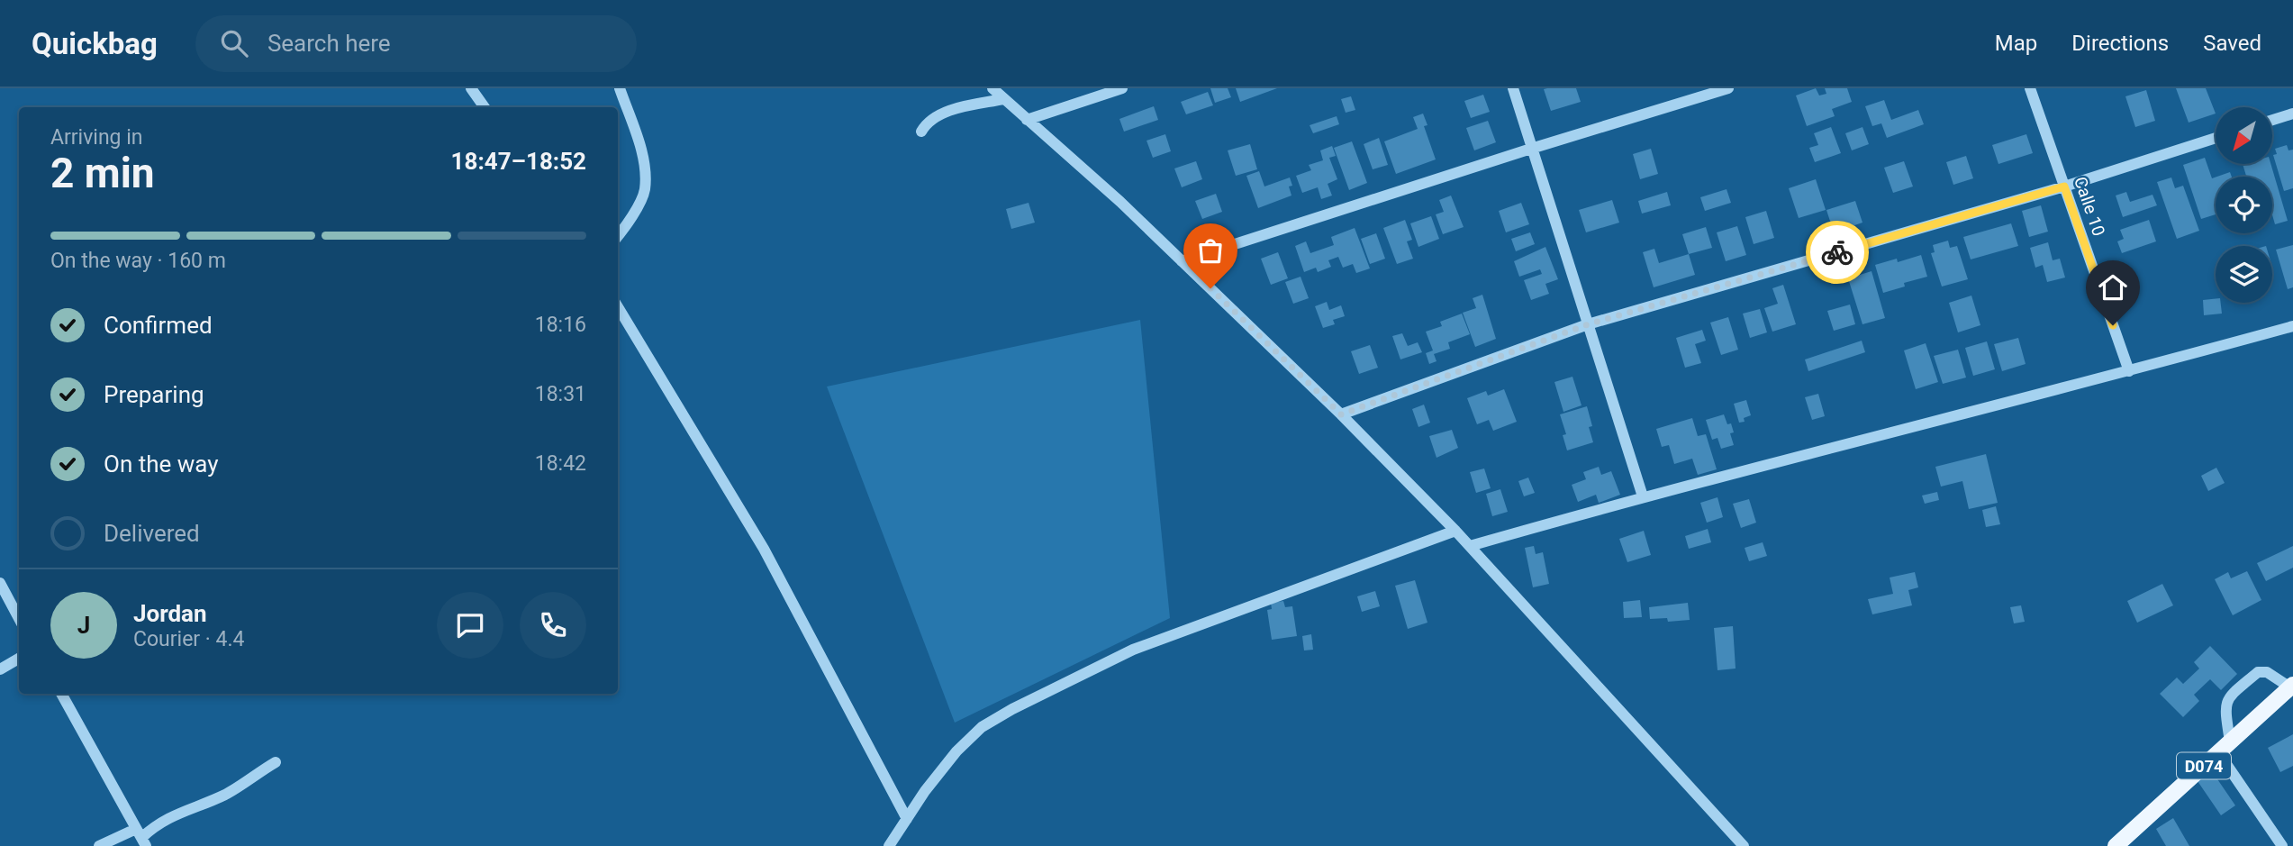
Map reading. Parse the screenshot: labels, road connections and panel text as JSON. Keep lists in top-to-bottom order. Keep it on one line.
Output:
{"streets":{"main road":["D074"],"street":["Calle 10"]},"north":"bottom left","page":{"header":"Quickbag","search":"Search here","nav":["Map","Directions","Saved"],"heading":["2 min","Arriving in","18:47–18:52"],"panel":["Jordan","Courier · 4.4"],"bar":"On the way · 160 m","list":[["Confirmed","18:16"],["Preparing","18:31"],["On the way","18:42"],"Delivered"],"round":"J"}}
